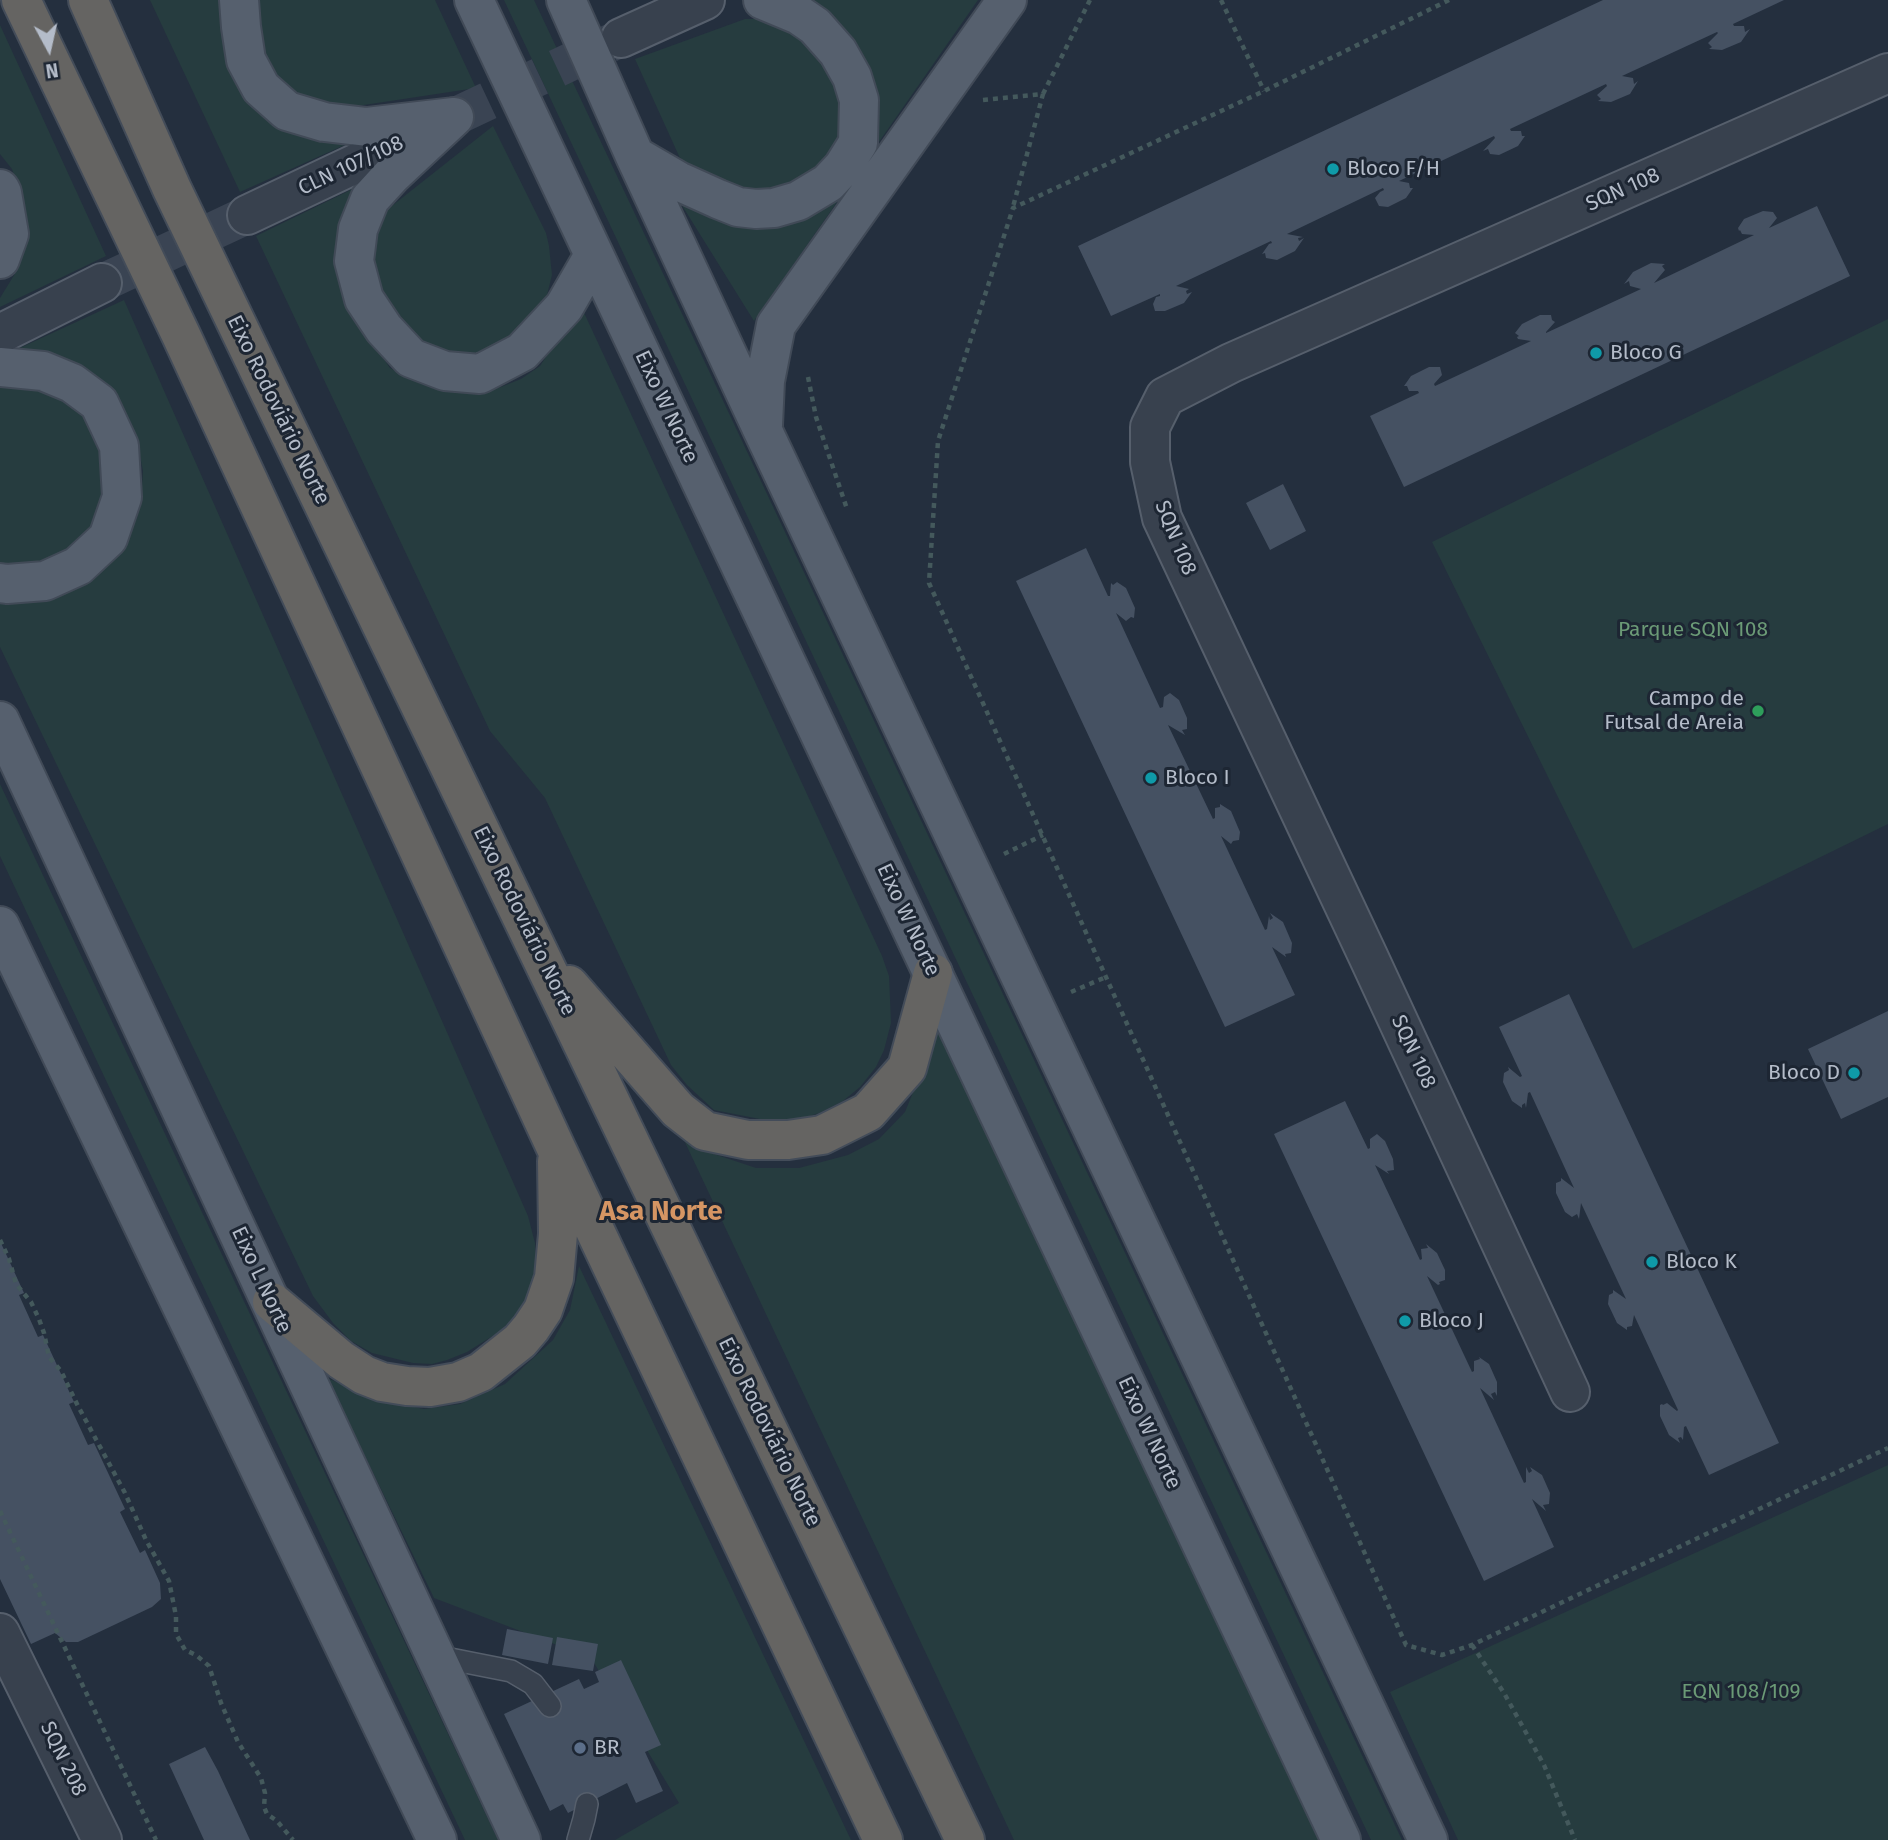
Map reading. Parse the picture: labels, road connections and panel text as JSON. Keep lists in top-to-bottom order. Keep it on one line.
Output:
{"streets":{"highway":["Eixo Rodoviário Norte"],"main road":["Eixo W Norte","Eixo L Norte"],"street":["CLN 107/108","SQN 108","SQN 208"]},"districts":["Asa Norte"],"parks":["Parque SQN 108","EQN 108/109"],"places":["Bloco F/H","Bloco G","Campo de Futsal de Areia","Bloco I","Bloco D","Bloco K","Bloco J","BR"],"north":"bottom"}
